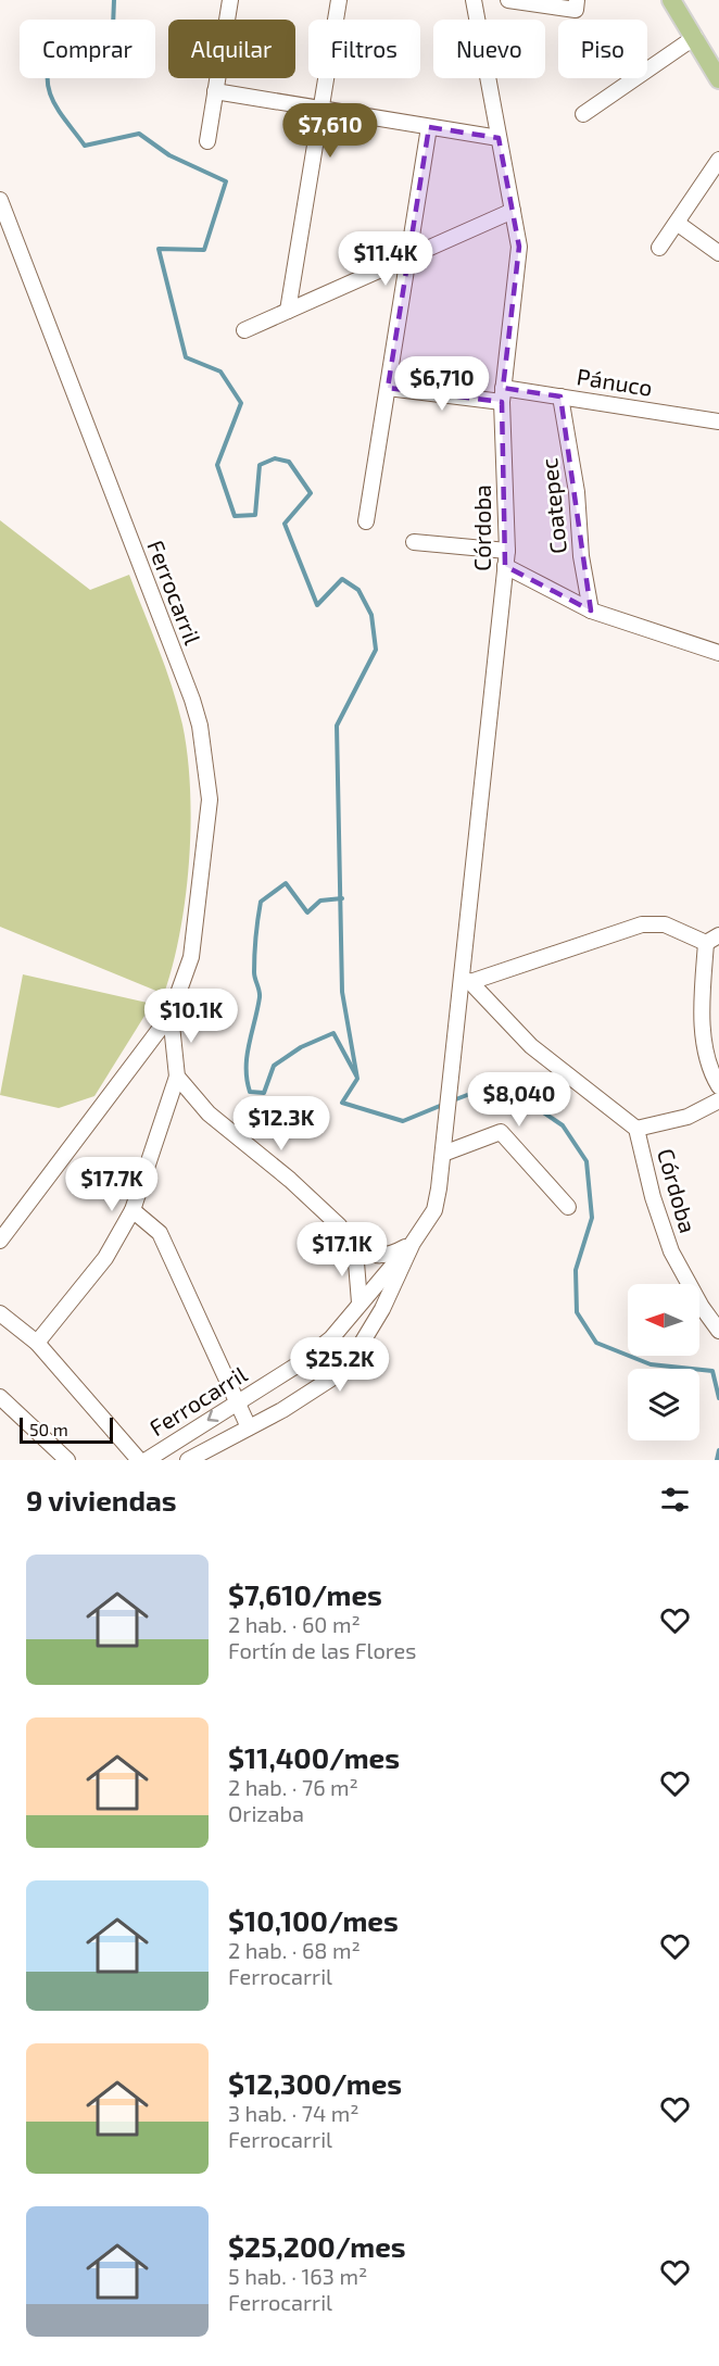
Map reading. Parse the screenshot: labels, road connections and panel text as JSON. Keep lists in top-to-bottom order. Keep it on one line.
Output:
{"streets":{"street":["Pánuco","Coatepec","Córdoba","Ferrocarril"]},"crossings":[["Pánuco","Coatepec"],["Pánuco","Córdoba"],["Córdoba","Ferrocarril"]],"scale_bar":"50 m","north":"left","page":{"chip":["Comprar","Alquilar","Filtros","Nuevo","Piso"],"price":["$7,610","$11.4K","$6,710","$10.1K","$8,040","$12.3K","$17.7K","$17.1K","$25.2K"],"scale":"50 m","heading":"9 viviendas","list":[{"name":"$7,610/mes","note":"2 hab. · 60 m² · Fortín de las Flores"},{"name":"$11,400/mes","note":"2 hab. · 76 m² · Orizaba"},{"name":"$10,100/mes","note":"2 hab. · 68 m² · Ferrocarril"},{"name":"$12,300/mes","note":"3 hab. · 74 m² · Ferrocarril"},{"name":"$25,200/mes","note":"5 hab. · 163 m² · Ferrocarril"}]}}
